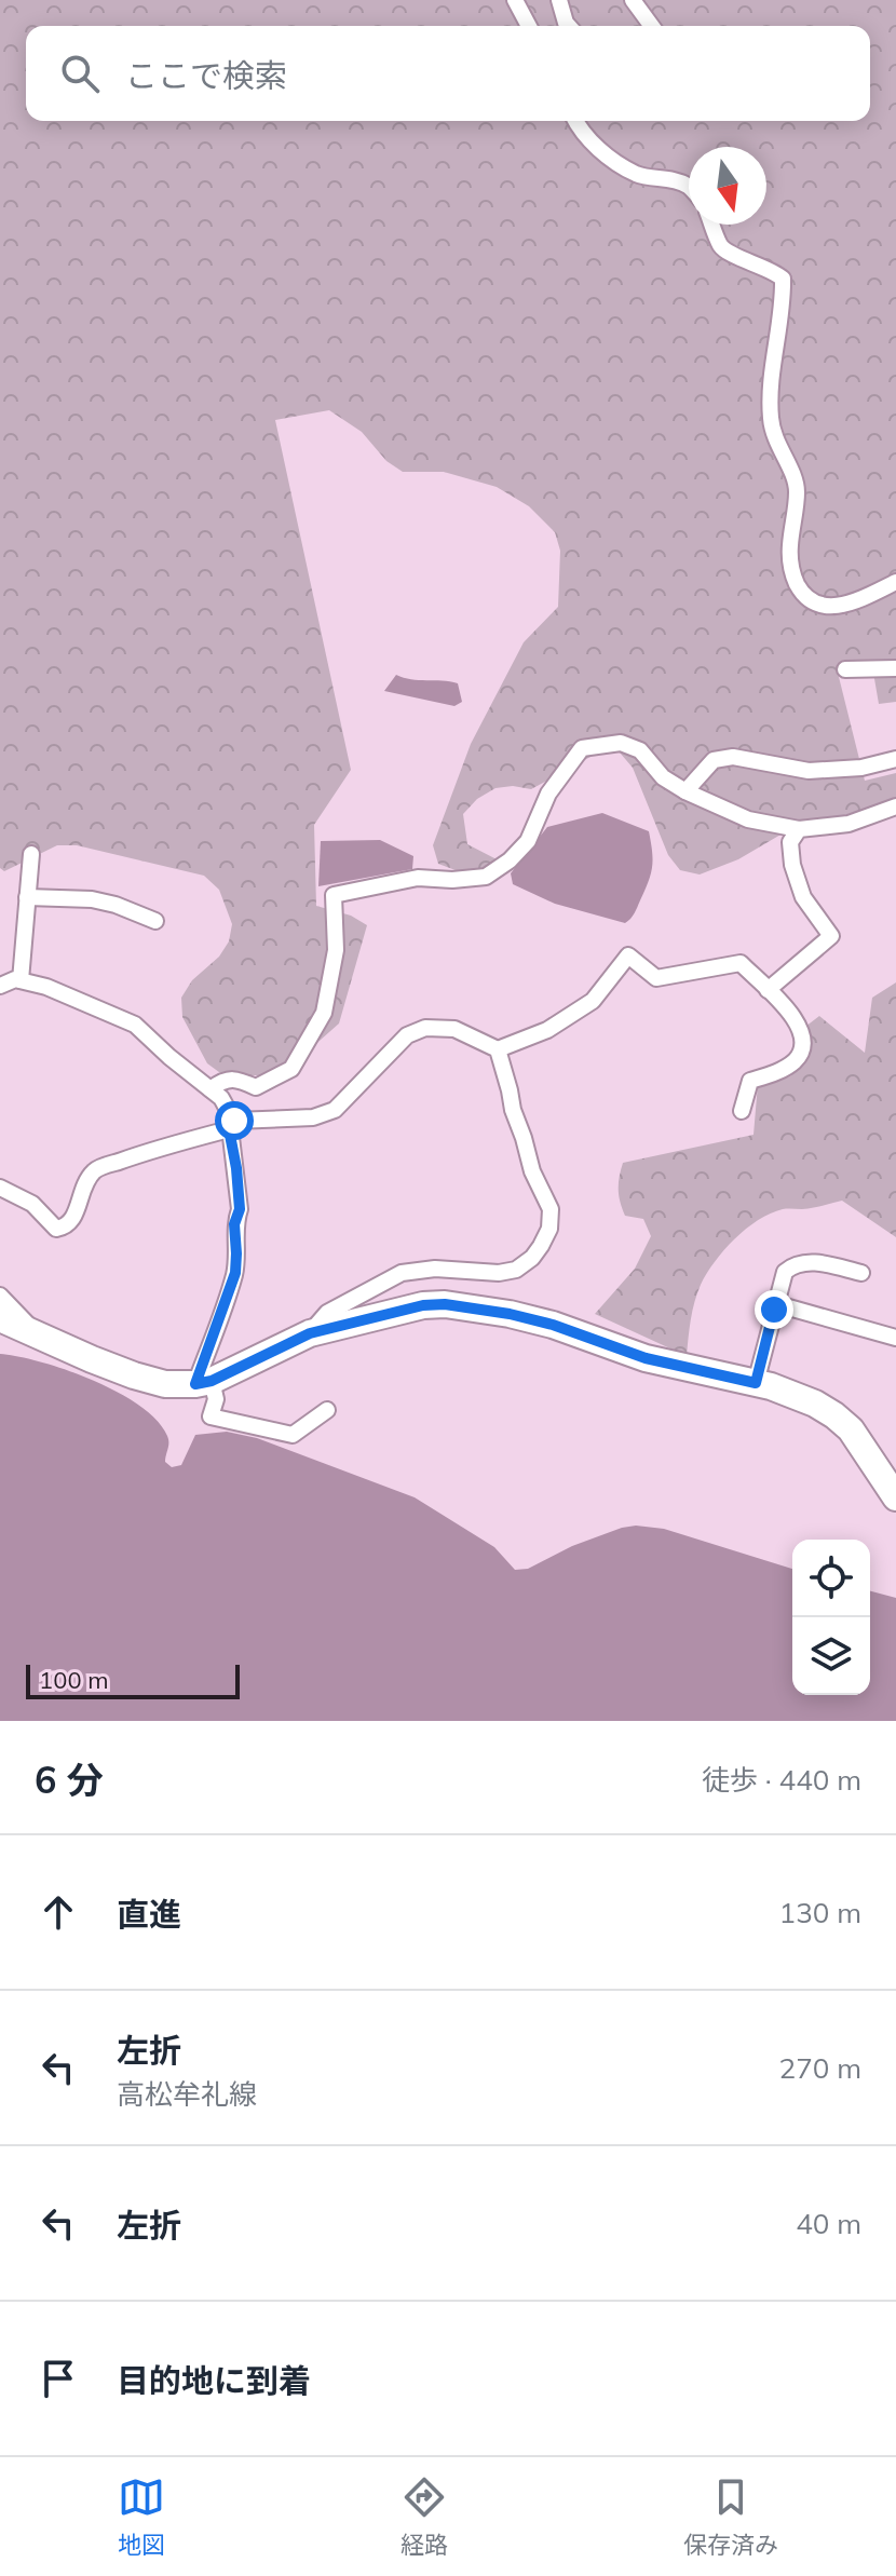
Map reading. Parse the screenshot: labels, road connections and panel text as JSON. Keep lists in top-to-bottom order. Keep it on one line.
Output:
{"scale_bar":"100 m","north":"bottom","page":{"search":"ここで検索","scale":"100 m","heading":["6 分","徒歩 · 440 m"],"list":[["直進","130 m"],["左折","高松牟礼線","270 m"],["左折","40 m"],"目的地に到着"],"nav":["地図","経路","保存済み"]}}
